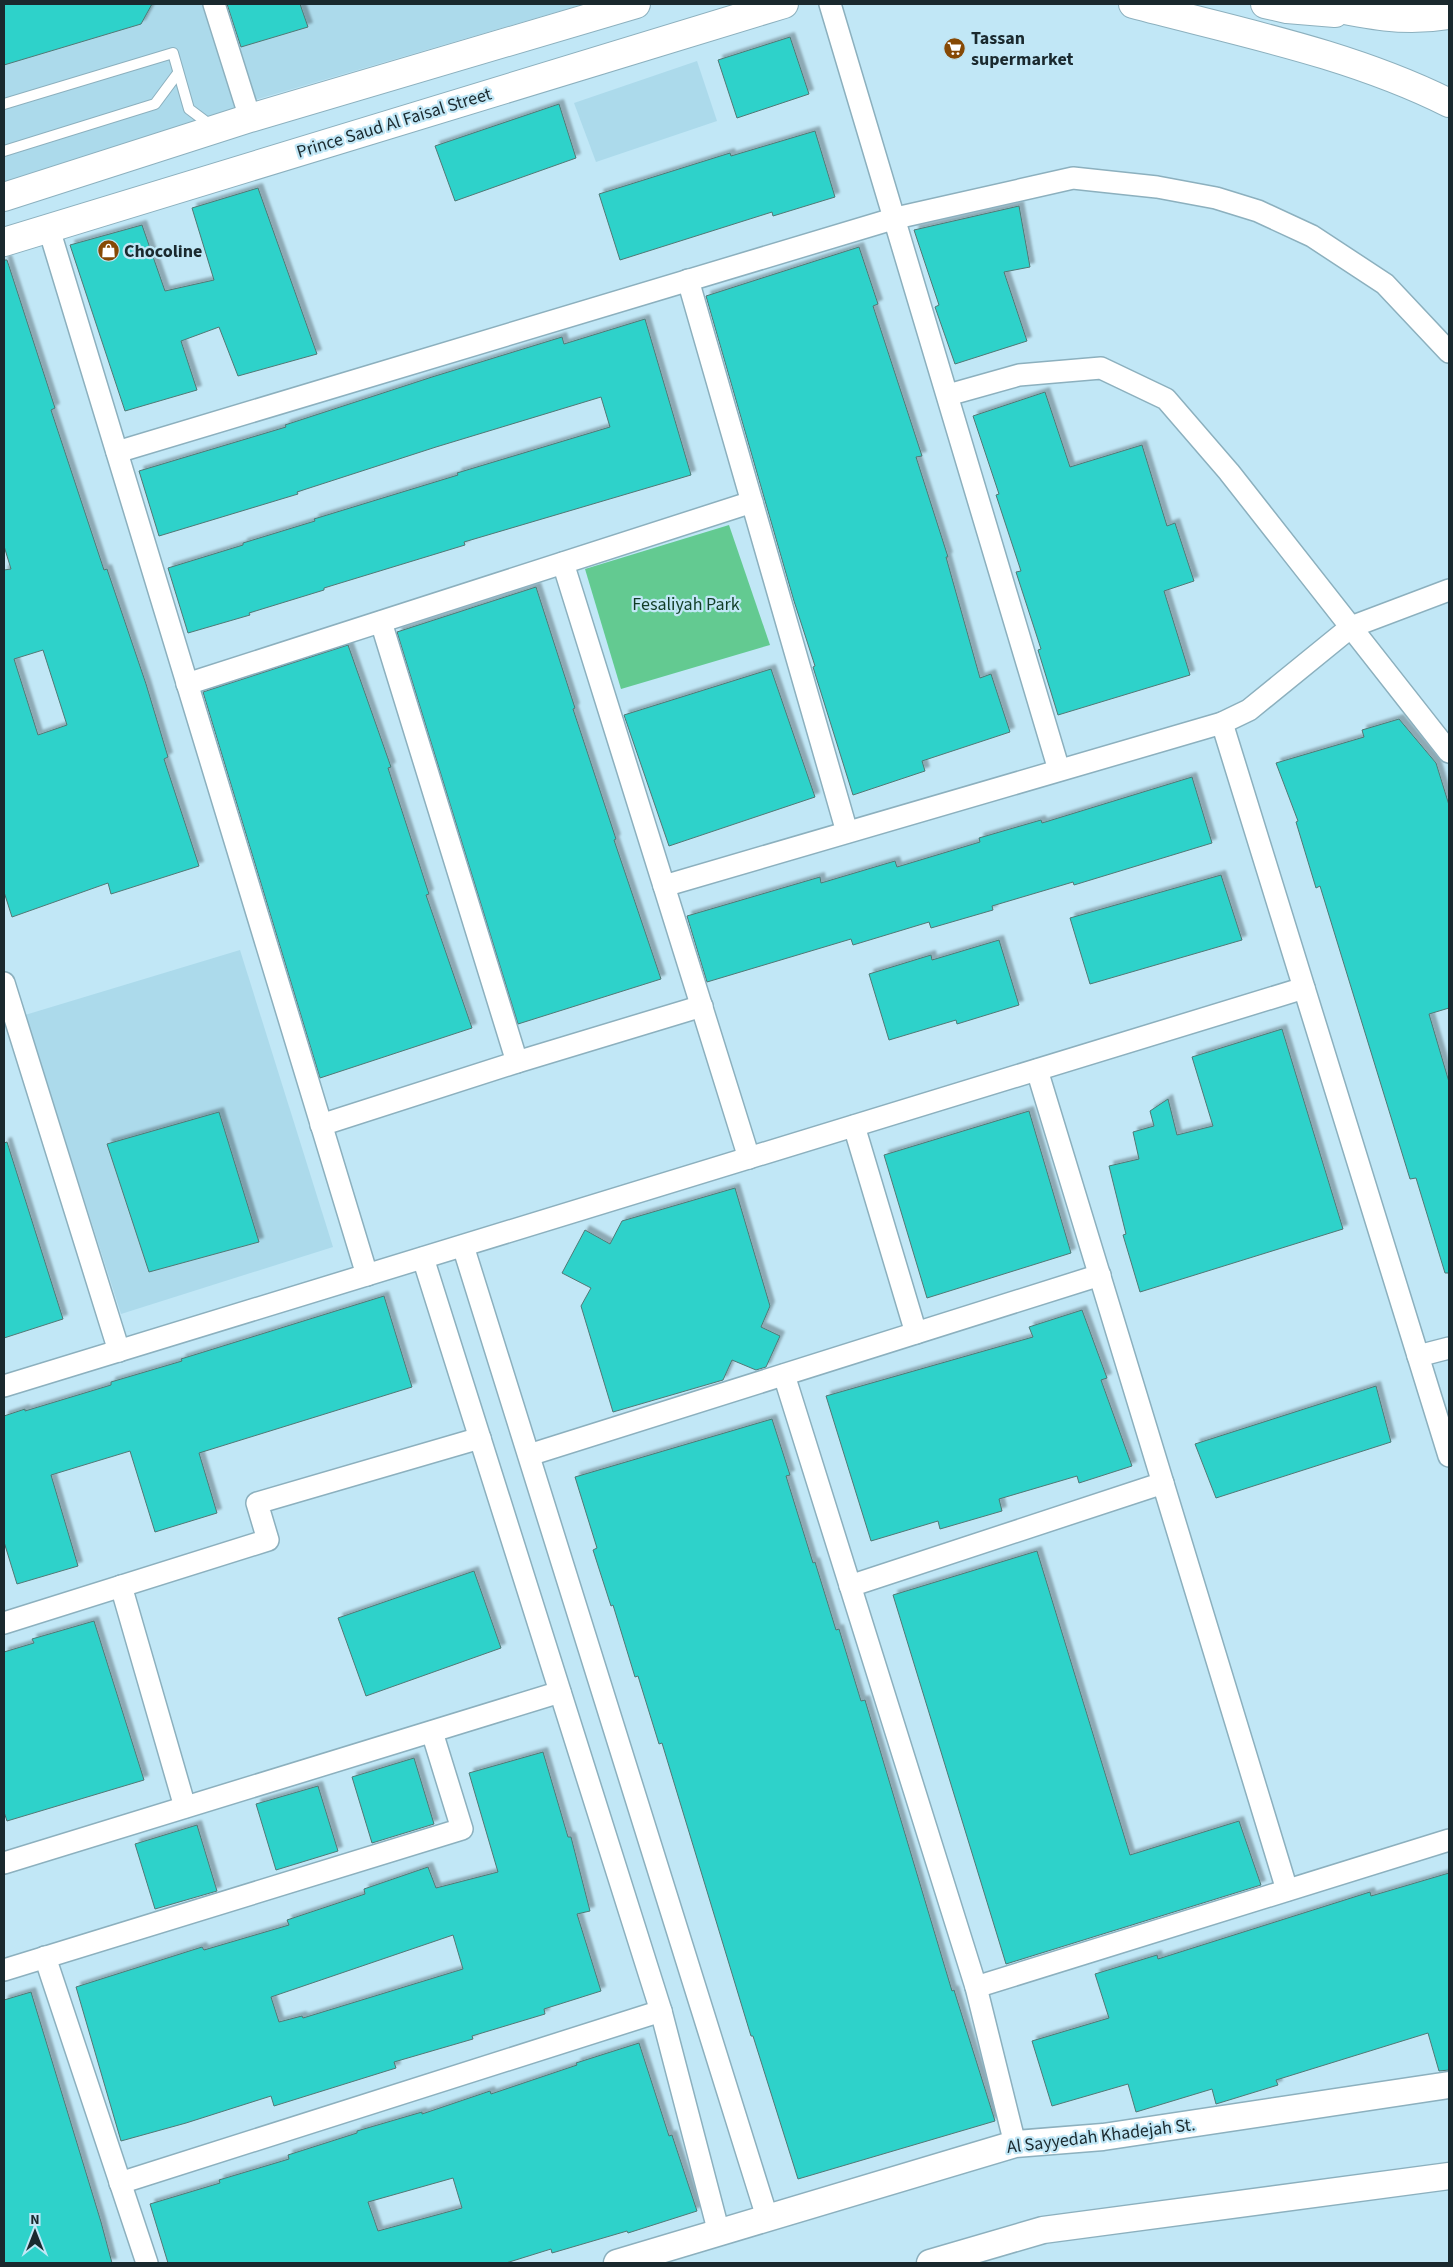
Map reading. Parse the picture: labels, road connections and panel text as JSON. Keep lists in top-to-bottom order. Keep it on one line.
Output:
{"streets":{"main road":["Prince Saud Al Faisal Street"],"street":["Al Sayyedah Khadejah St."]},"parks":["Fesaliyah Park"],"places":{"supermarket":["Tassan supermarket"],"shop":["Chocoline"]},"north":"top"}
